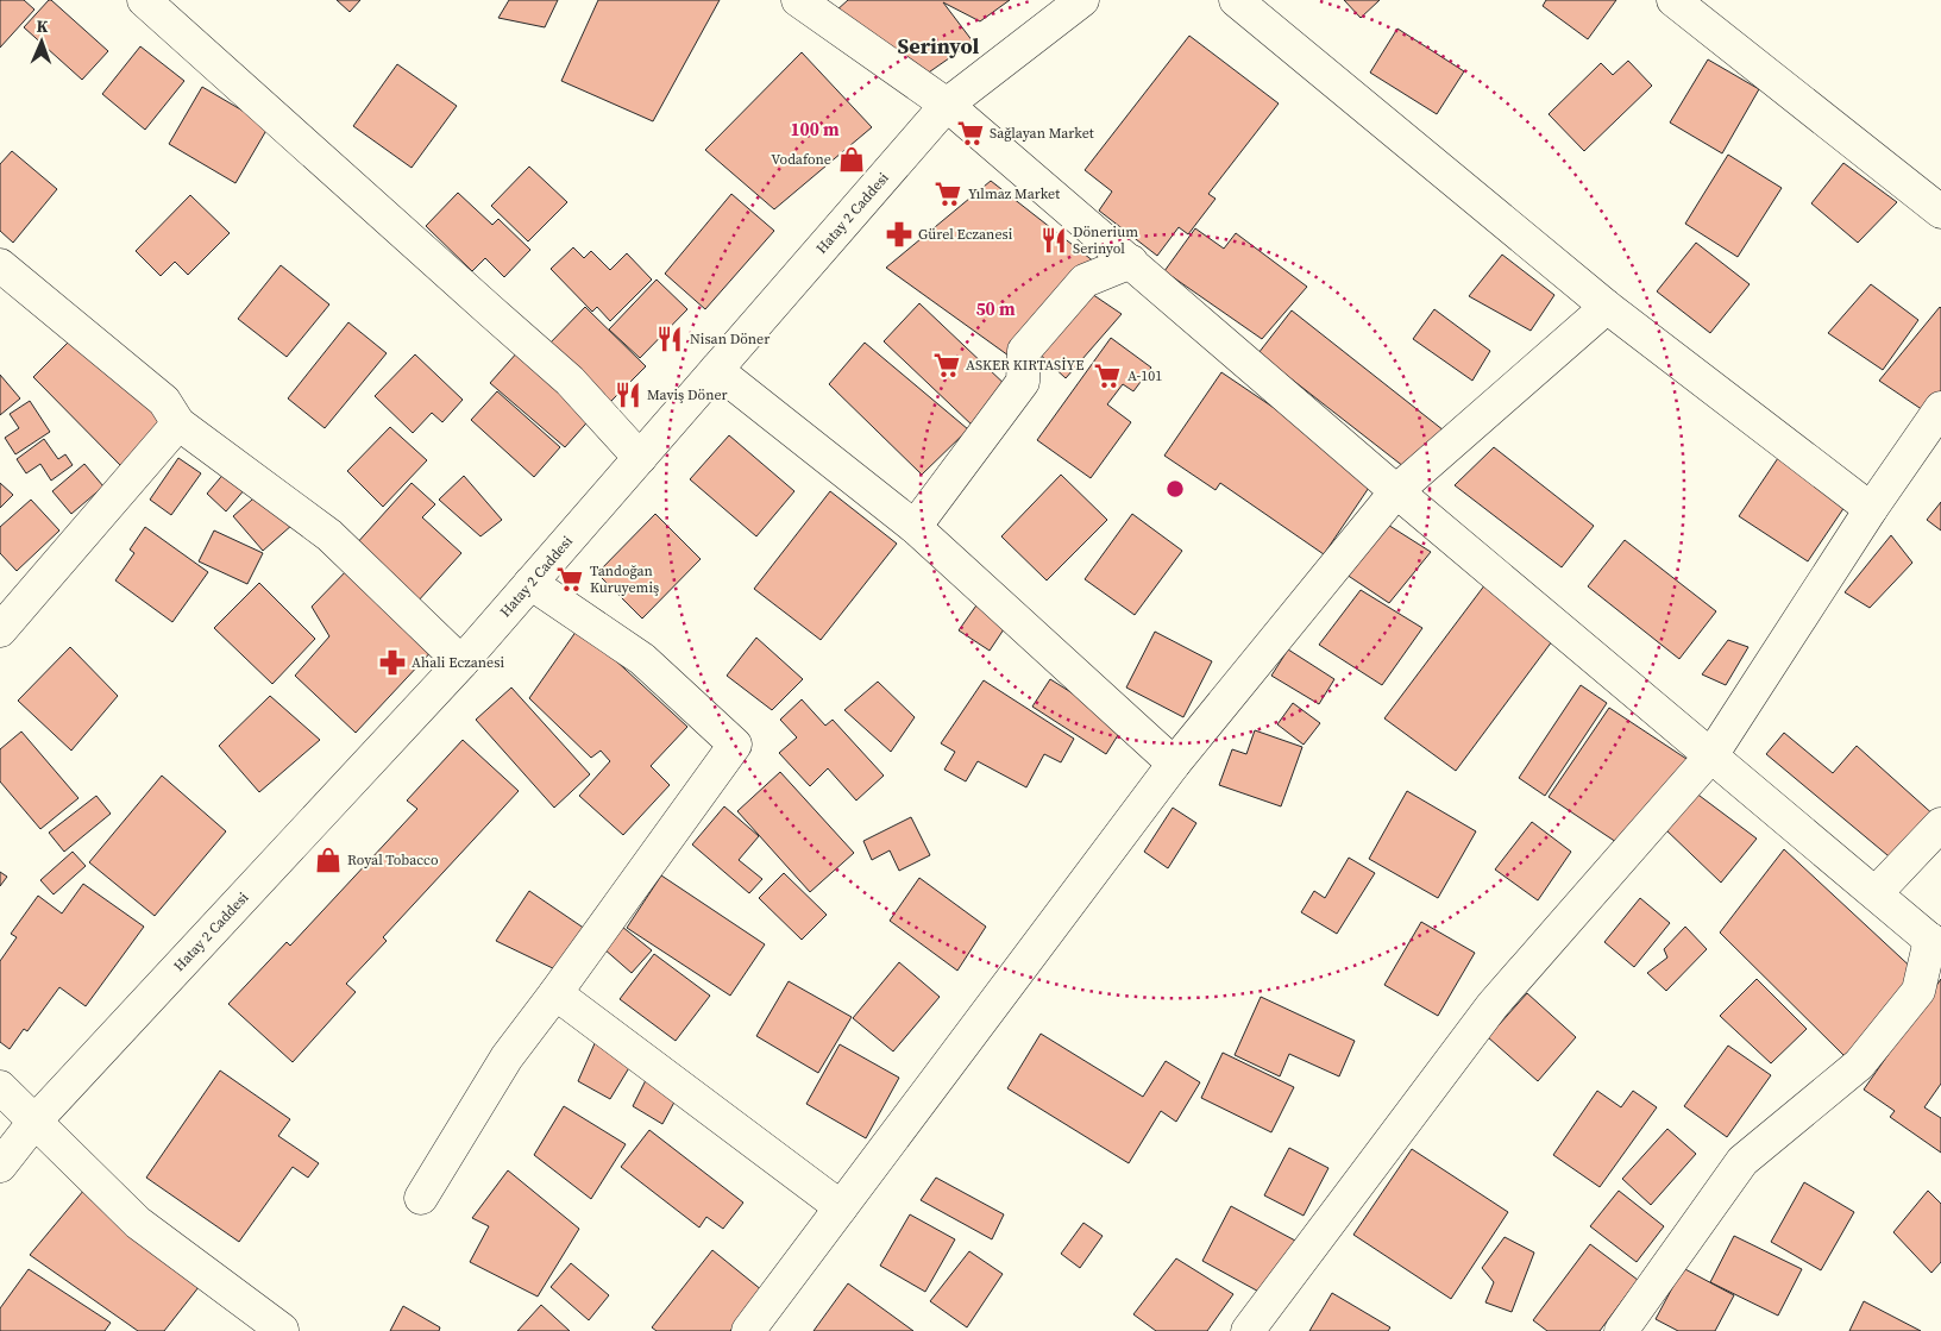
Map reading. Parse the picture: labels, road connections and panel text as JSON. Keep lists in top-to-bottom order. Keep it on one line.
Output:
{"streets":{"street":["Hatay 2 Caddesi"]},"districts":["Serinyol"],"places":{"supermarket":["Sağlayan Market","Yılmaz Market","ASKER KIRTASİYE","A-101","Tandoğan Kuruyemiş"],"shop":["Vodafone","Royal Tobacco"],"pharmacy":["Gürel Eczanesi","Ahali Eczanesi"],"restaurant":["Dönerium Serinyol","Nisan Döner","Maviş Döner"]},"north":"top","rings":["100 m","50 m"]}
